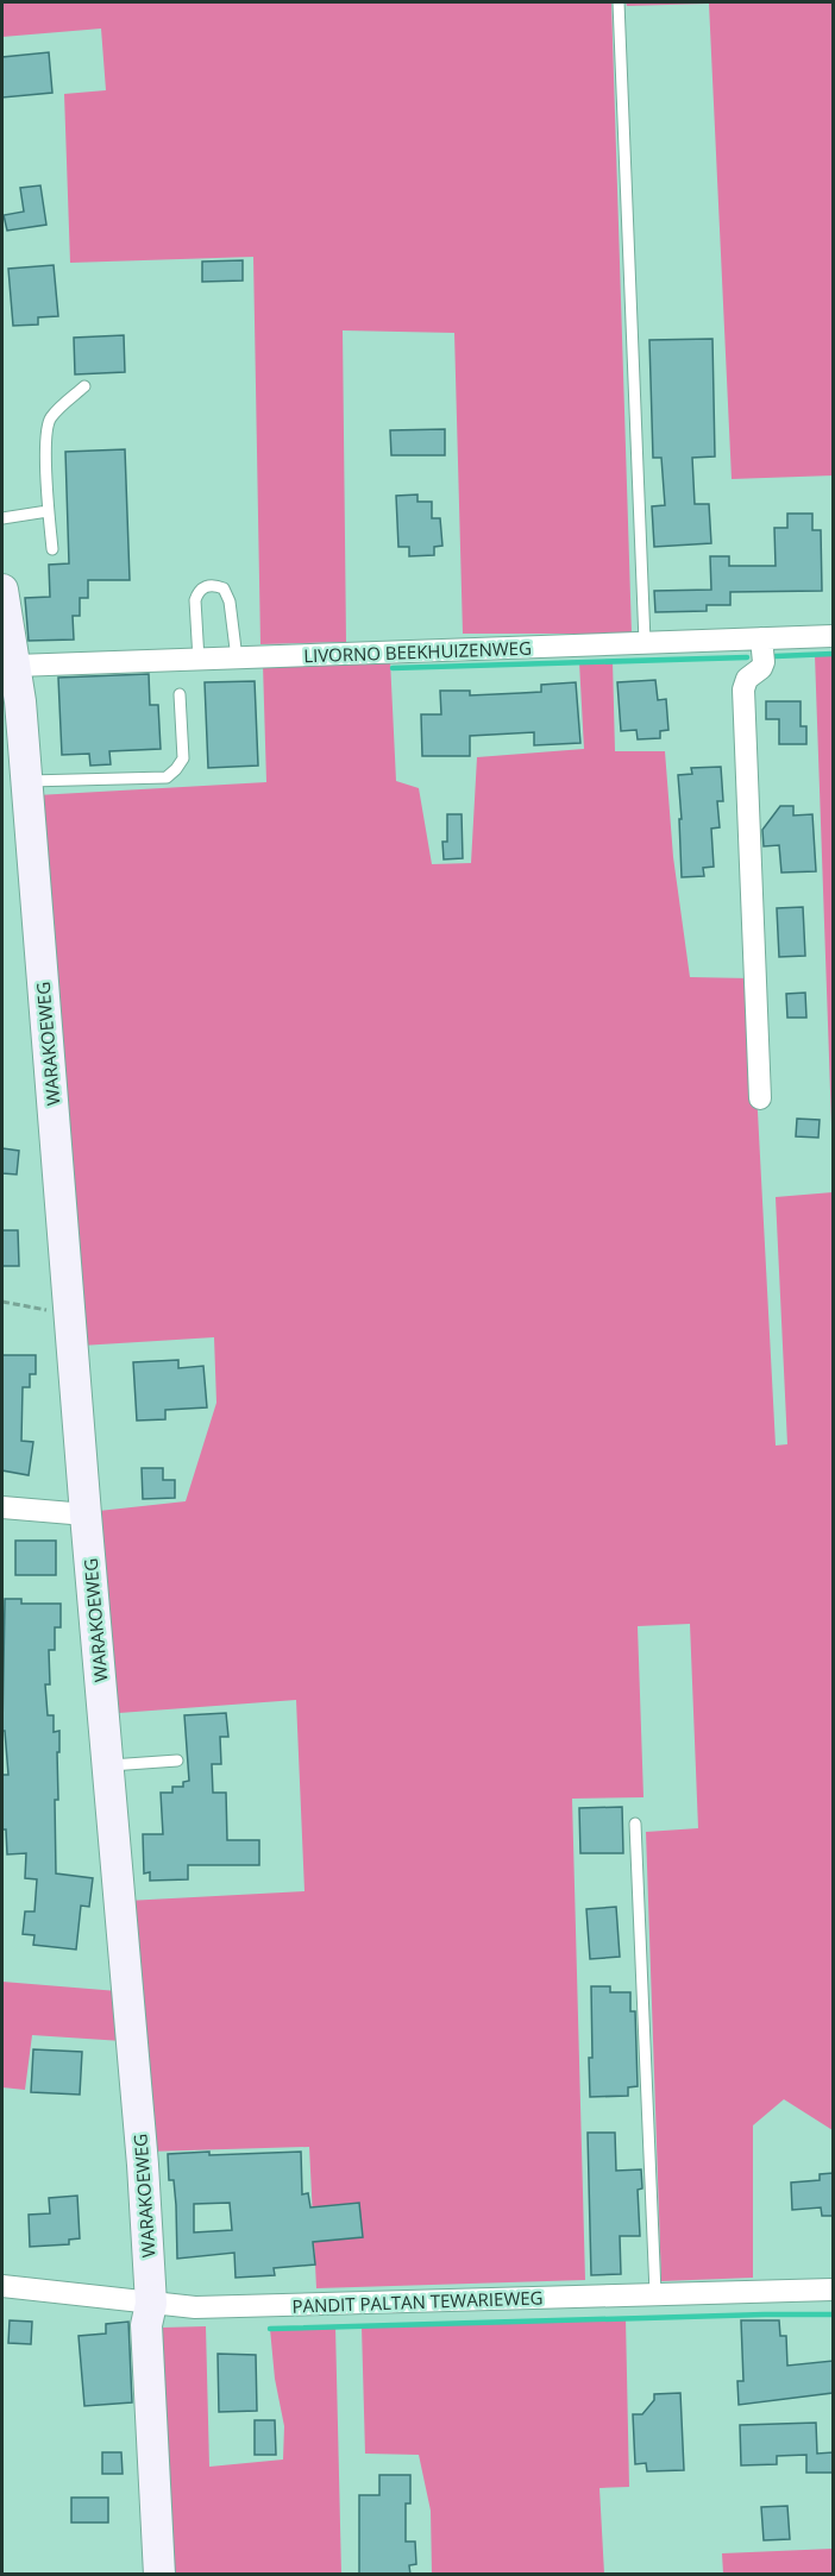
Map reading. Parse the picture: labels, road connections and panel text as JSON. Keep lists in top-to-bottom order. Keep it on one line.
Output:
{"streets":{"street":["LIVORNO BEEKHUIZENWEG","WARAKOEWEG","PANDIT PALTAN TEWARIEWEG"]},"crossings":[["LIVORNO BEEKHUIZENWEG","WARAKOEWEG"],["WARAKOEWEG","PANDIT PALTAN TEWARIEWEG"]]}
